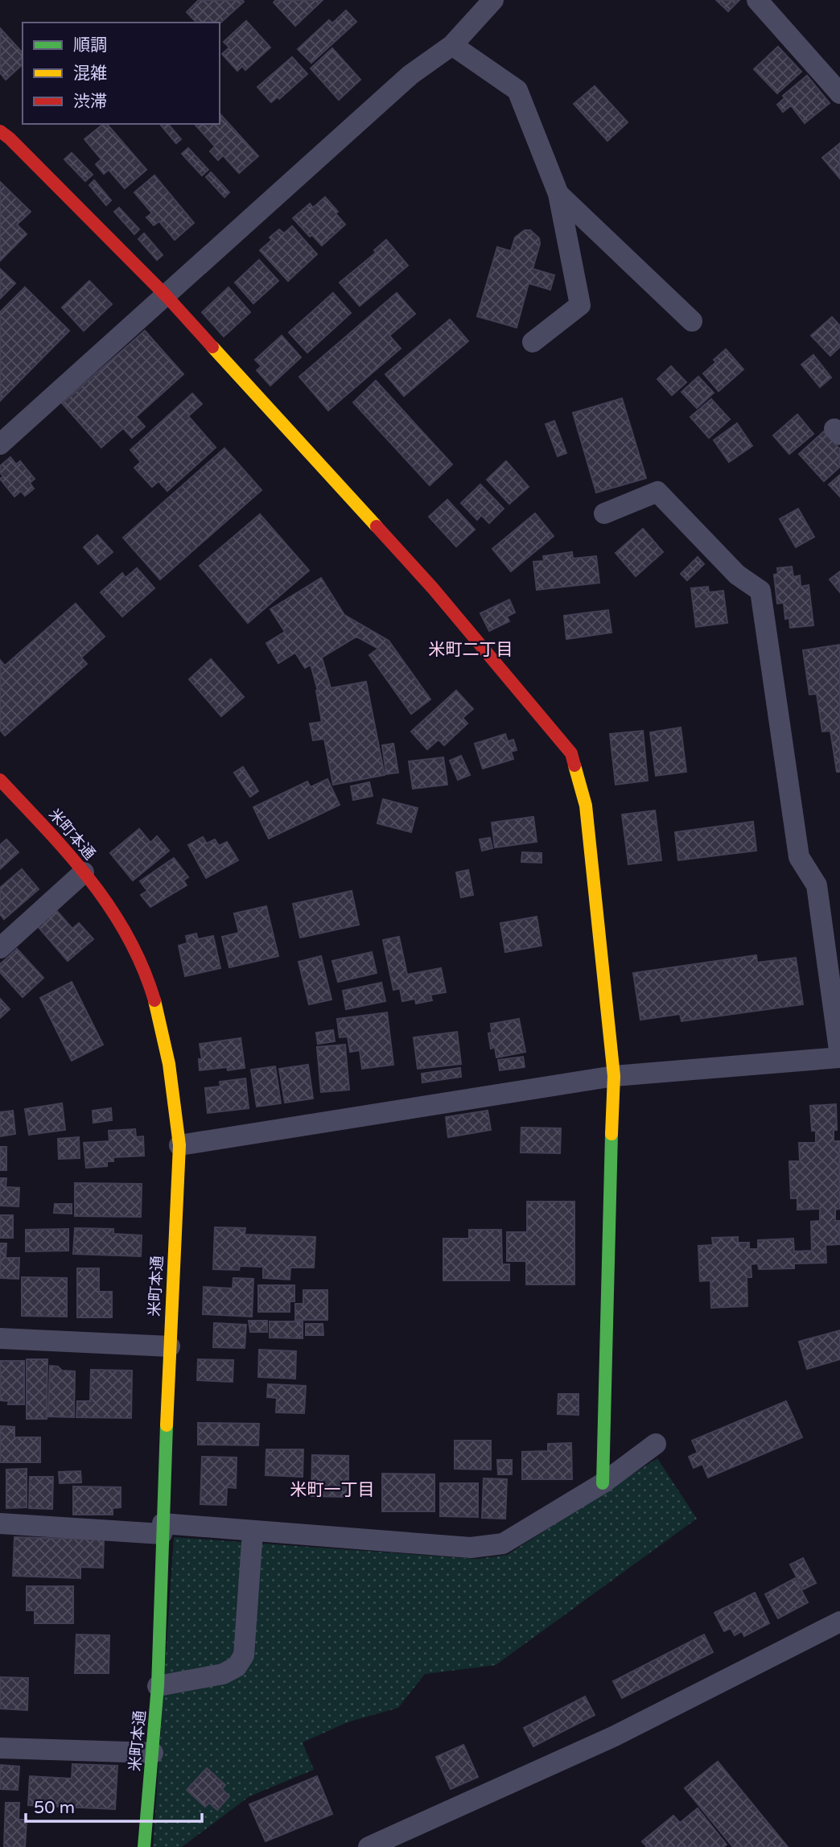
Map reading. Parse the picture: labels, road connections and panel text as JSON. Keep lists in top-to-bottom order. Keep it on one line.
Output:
{"streets":{"street":["米町本通"]},"districts":["米町二丁目","米町一丁目"],"legend":["順調","混雑","渋滞"],"scale_bar":"50 m"}
